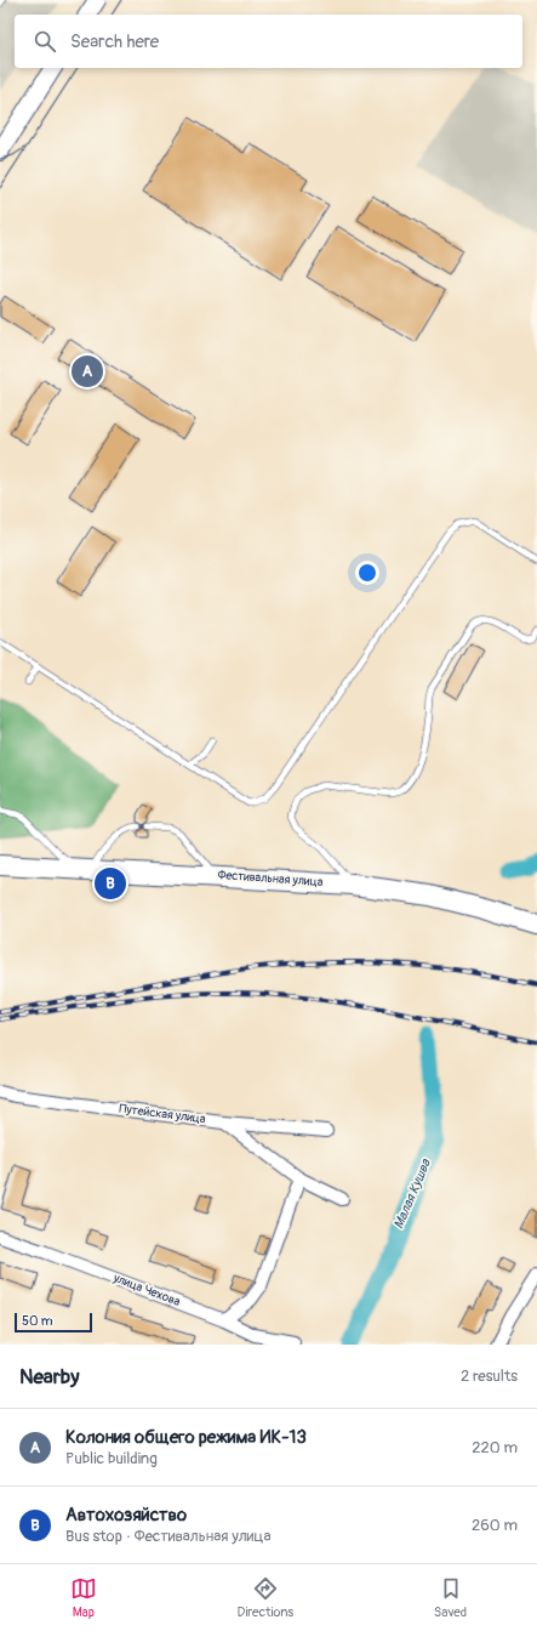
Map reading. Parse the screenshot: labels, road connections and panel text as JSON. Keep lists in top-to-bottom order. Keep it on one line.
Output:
{"streets":{"main road":["Фестивальная улица"],"street":["Путейская улица","улица Чехова"]},"water":["Малая Кушва"],"scale_bar":"50 m","page":{"search":"Search here","pins":["A","B"],"scale":"50 m","heading":["Nearby","2 results"],"list":[{"mark":"A","name":"Колония общего режима ИК-13","note":"Public building","value":"220 m"},{"mark":"B","name":"Автохозяйство","note":"Bus stop · Фестивальная улица","value":"260 m"}],"nav":["Map","Directions","Saved"]}}
